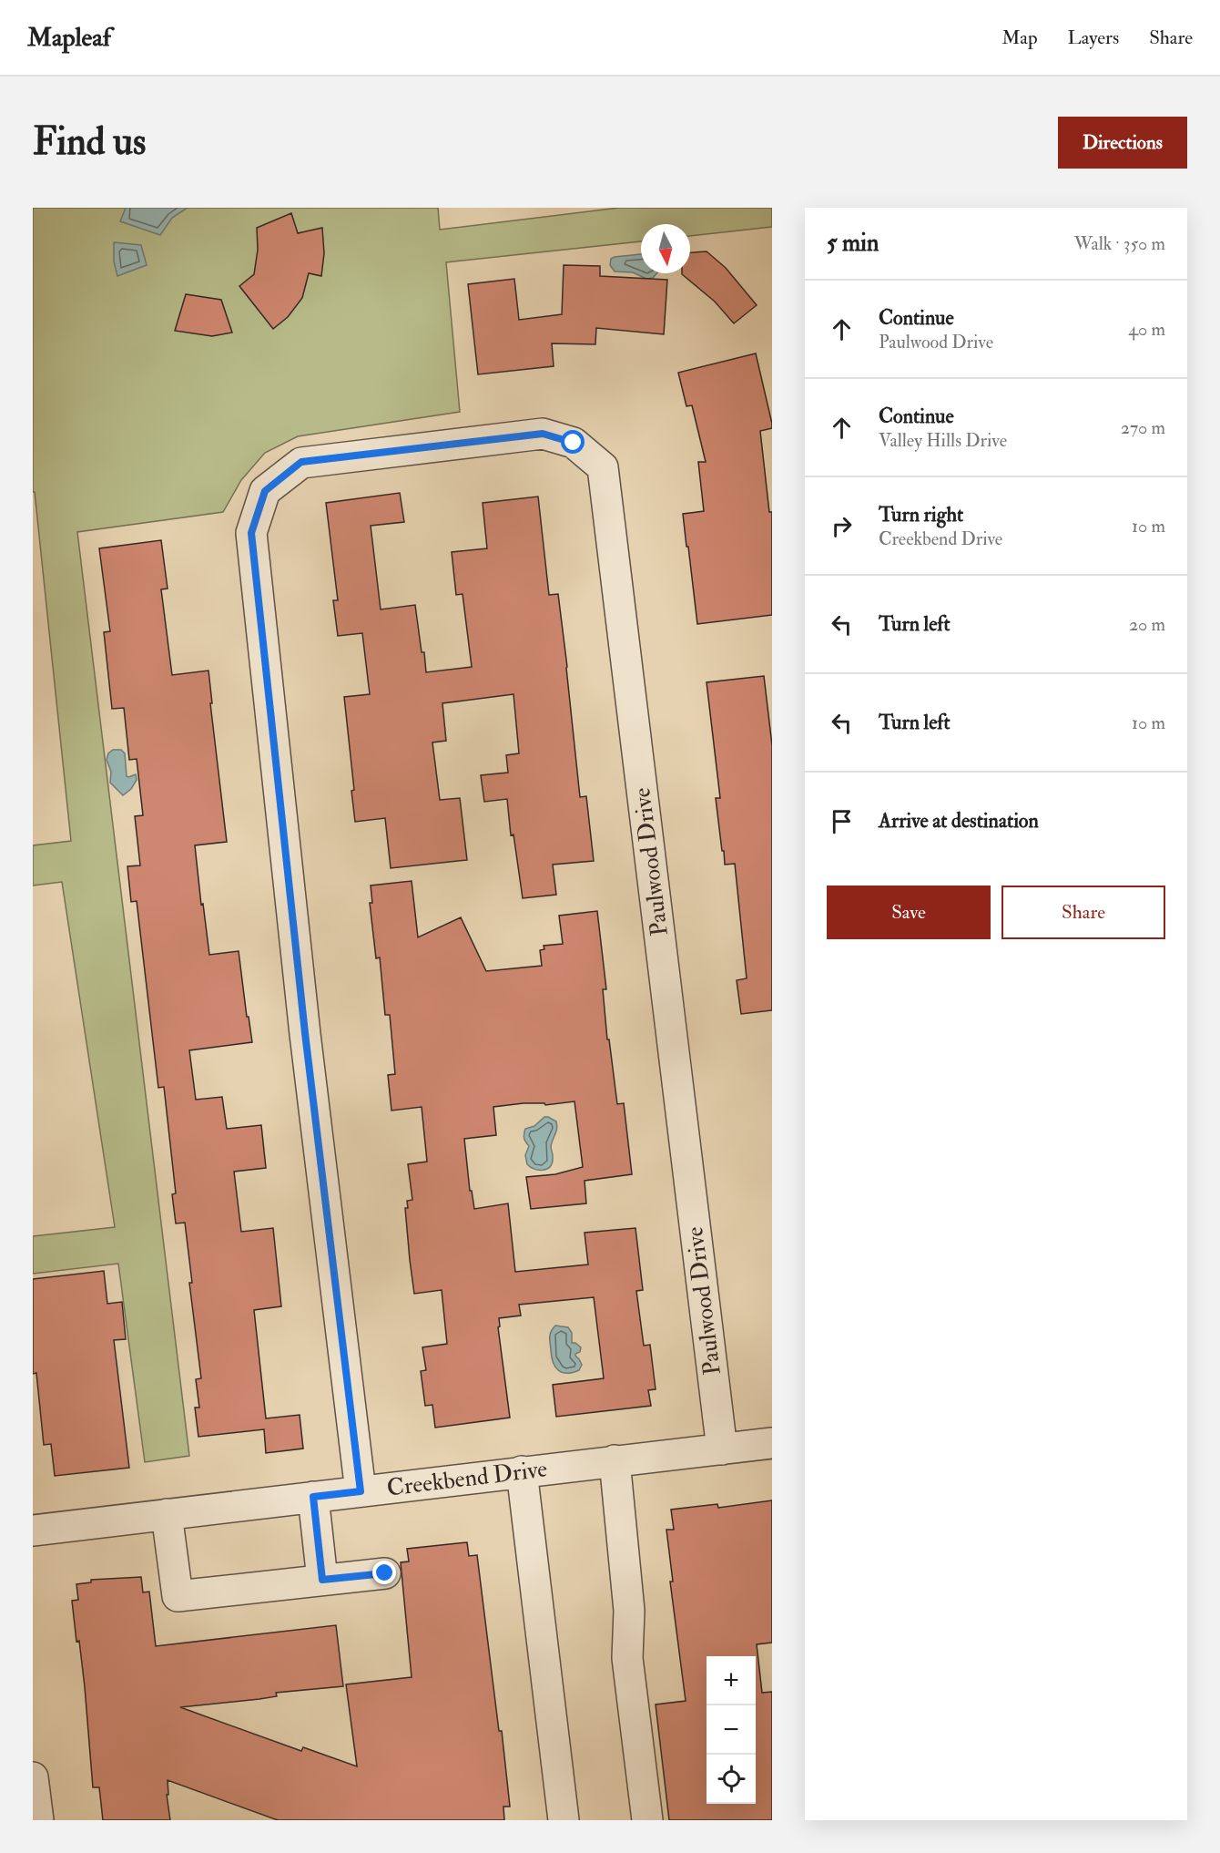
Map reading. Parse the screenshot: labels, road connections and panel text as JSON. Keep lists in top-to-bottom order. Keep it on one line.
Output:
{"streets":{"street":["Paulwood Drive","Creekbend Drive"]},"crossings":[["Paulwood Drive","Creekbend Drive"]],"north":"bottom","page":{"header":"Mapleaf","nav":["Map","Layers","Share"],"buttons":["Directions",["Save","Share"]],"title":"Find us","heading":["5 min","Walk · 350 m"],"list":[["Continue","Paulwood Drive","40 m"],["Continue","Valley Hills Drive","270 m"],["Turn right","Creekbend Drive","10 m"],["Turn left","20 m"],["Turn left","10 m"],"Arrive at destination"],"map_buttons":["+","−"]}}
